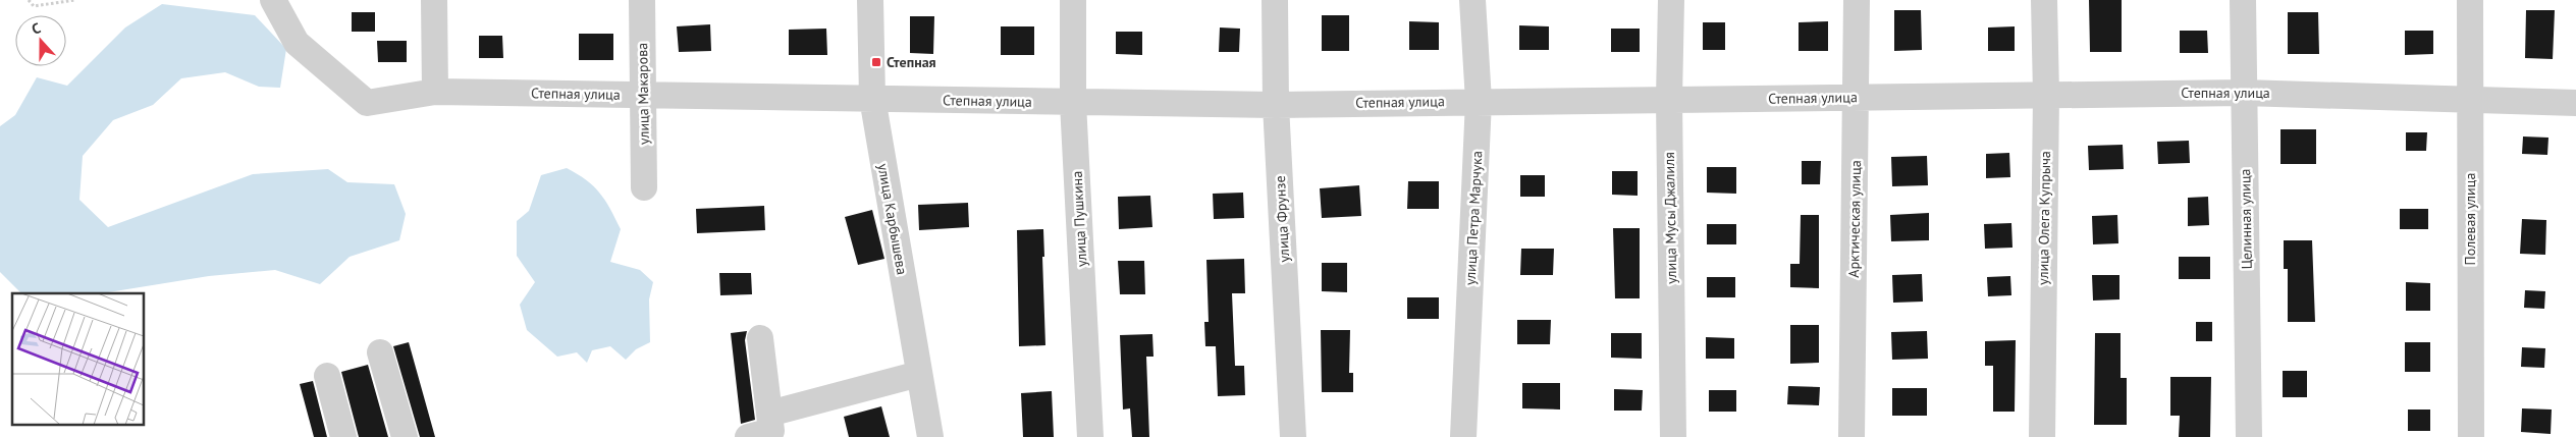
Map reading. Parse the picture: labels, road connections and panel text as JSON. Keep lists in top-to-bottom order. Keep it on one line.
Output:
{"streets":{"street":["Степная улица","улица Макарова","улица Петра Марчука","улица Мусы Джалиля","улица Олега Купрыча","улица Карбышева","улица Пушкина","улица Фрунзе","Арктическая улица","Целинная улица","Полевая улица"]},"crossings":[["Степная улица","улица Макарова"],["Степная улица","улица Петра Марчука"],["Степная улица","улица Мусы Джалиля"],["Степная улица","улица Олега Купрыча"],["Степная улица","улица Карбышева"],["Степная улица","улица Пушкина"],["Степная улица","улица Фрунзе"],["Степная улица","Арктическая улица"],["Степная улица","Целинная улица"],["Степная улица","Полевая улица"]],"places":{"transit":["Степная"]},"north":"top"}
